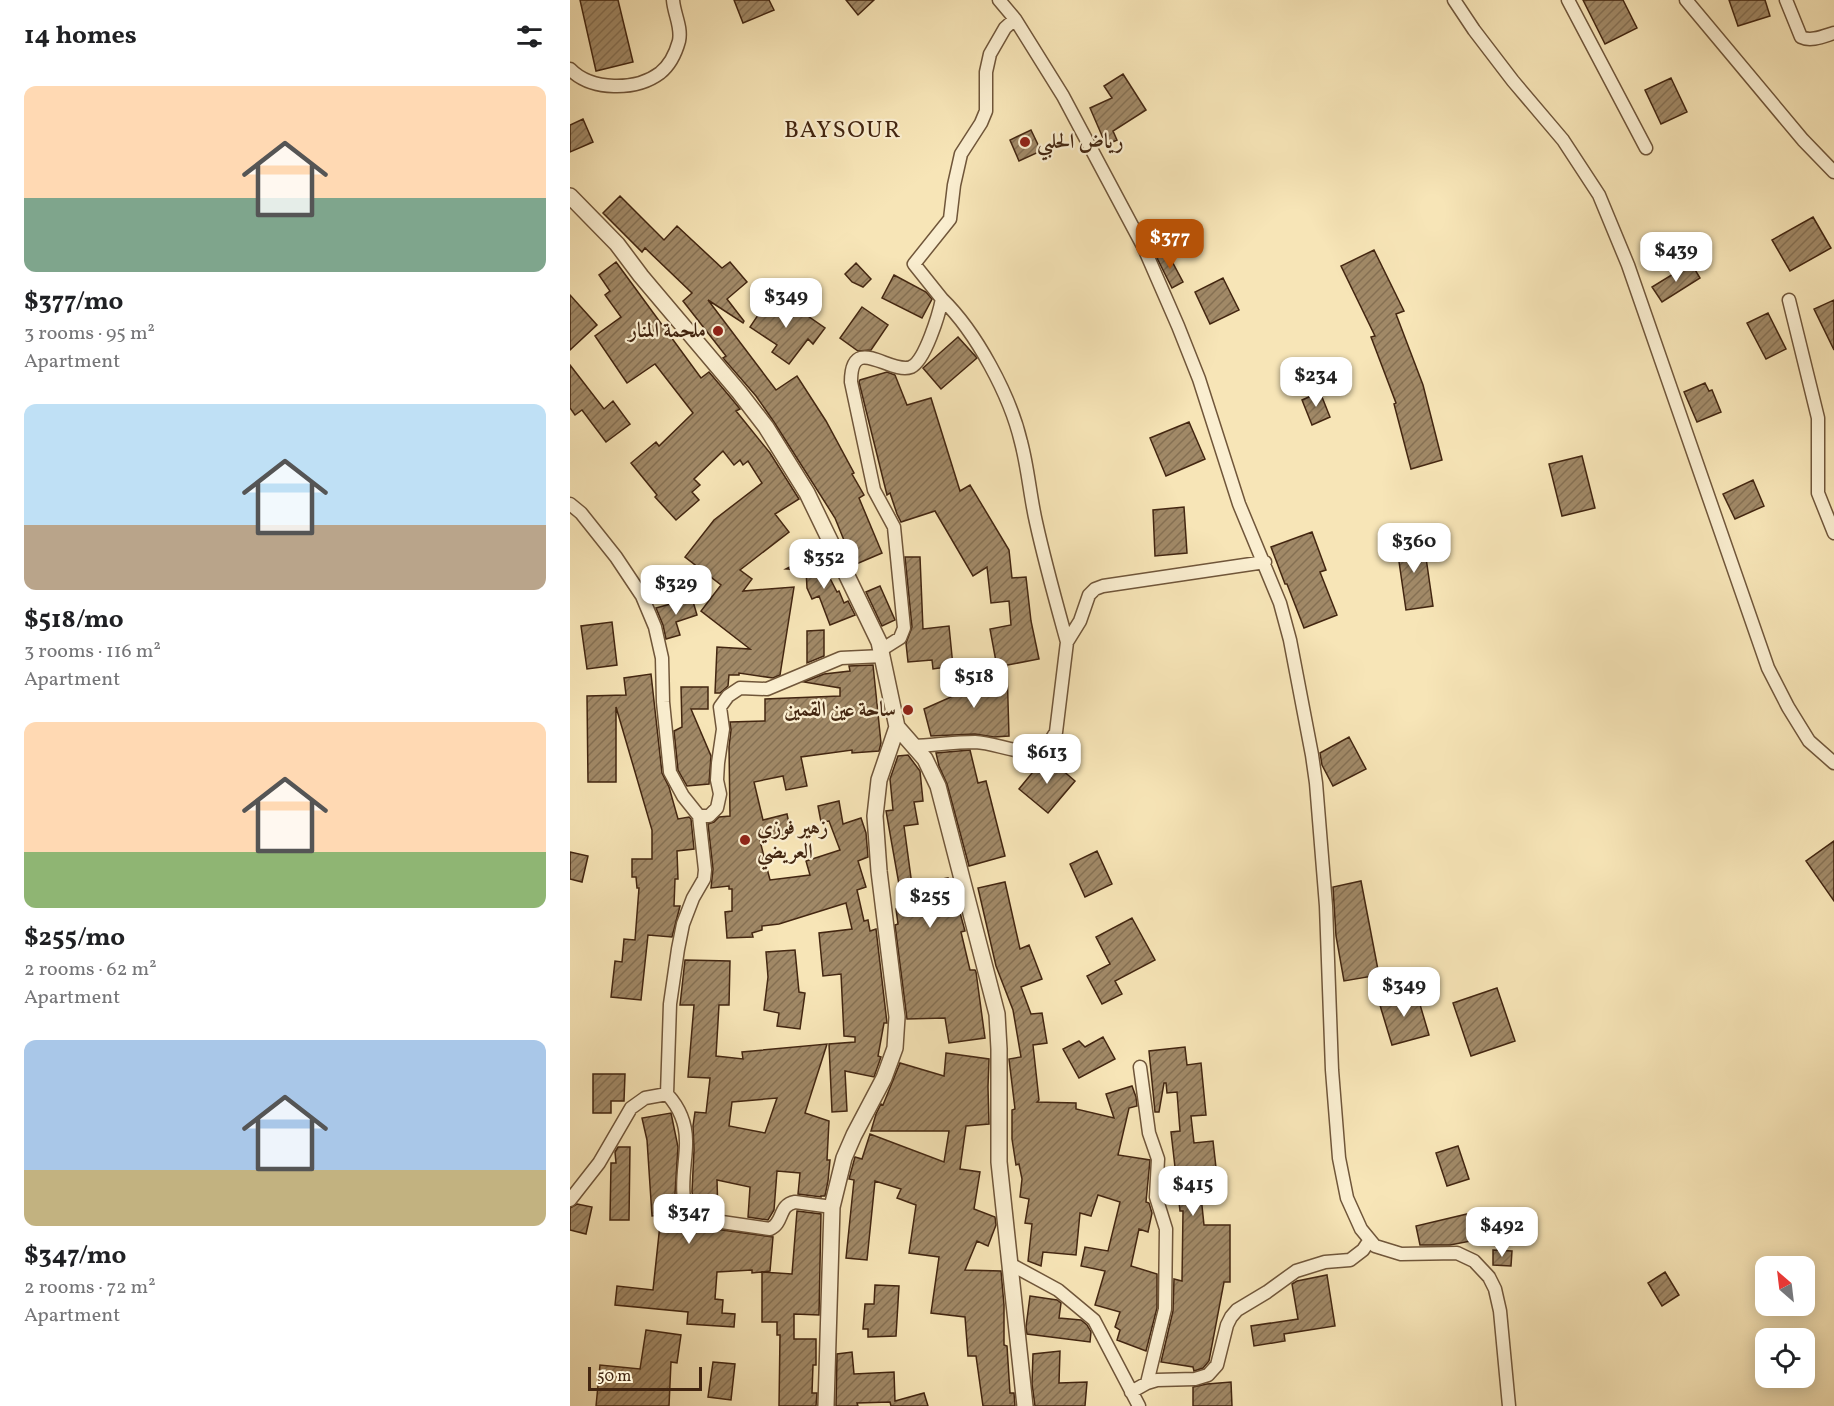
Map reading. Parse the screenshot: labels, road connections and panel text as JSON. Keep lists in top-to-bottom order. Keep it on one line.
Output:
{"districts":["BAYSOUR"],"places":["رياض الحلبي","ملحمة المنار","ساحة عين القمين","زهير فوزي العريضي"],"scale_bar":"50 m","north":"top left","page":{"heading":"14 homes","list":[{"name":"$377/mo","note":"3 rooms · 95 m² · Apartment"},{"name":"$518/mo","note":"3 rooms · 116 m² · Apartment"},{"name":"$255/mo","note":"2 rooms · 62 m² · Apartment"},{"name":"$347/mo","note":"2 rooms · 72 m² · Apartment"}],"price":["$377","$439","$349","$234","$360","$352","$329","$518","$613","$255","$349","$415","$347","$492"],"scale":"50 m"}}
